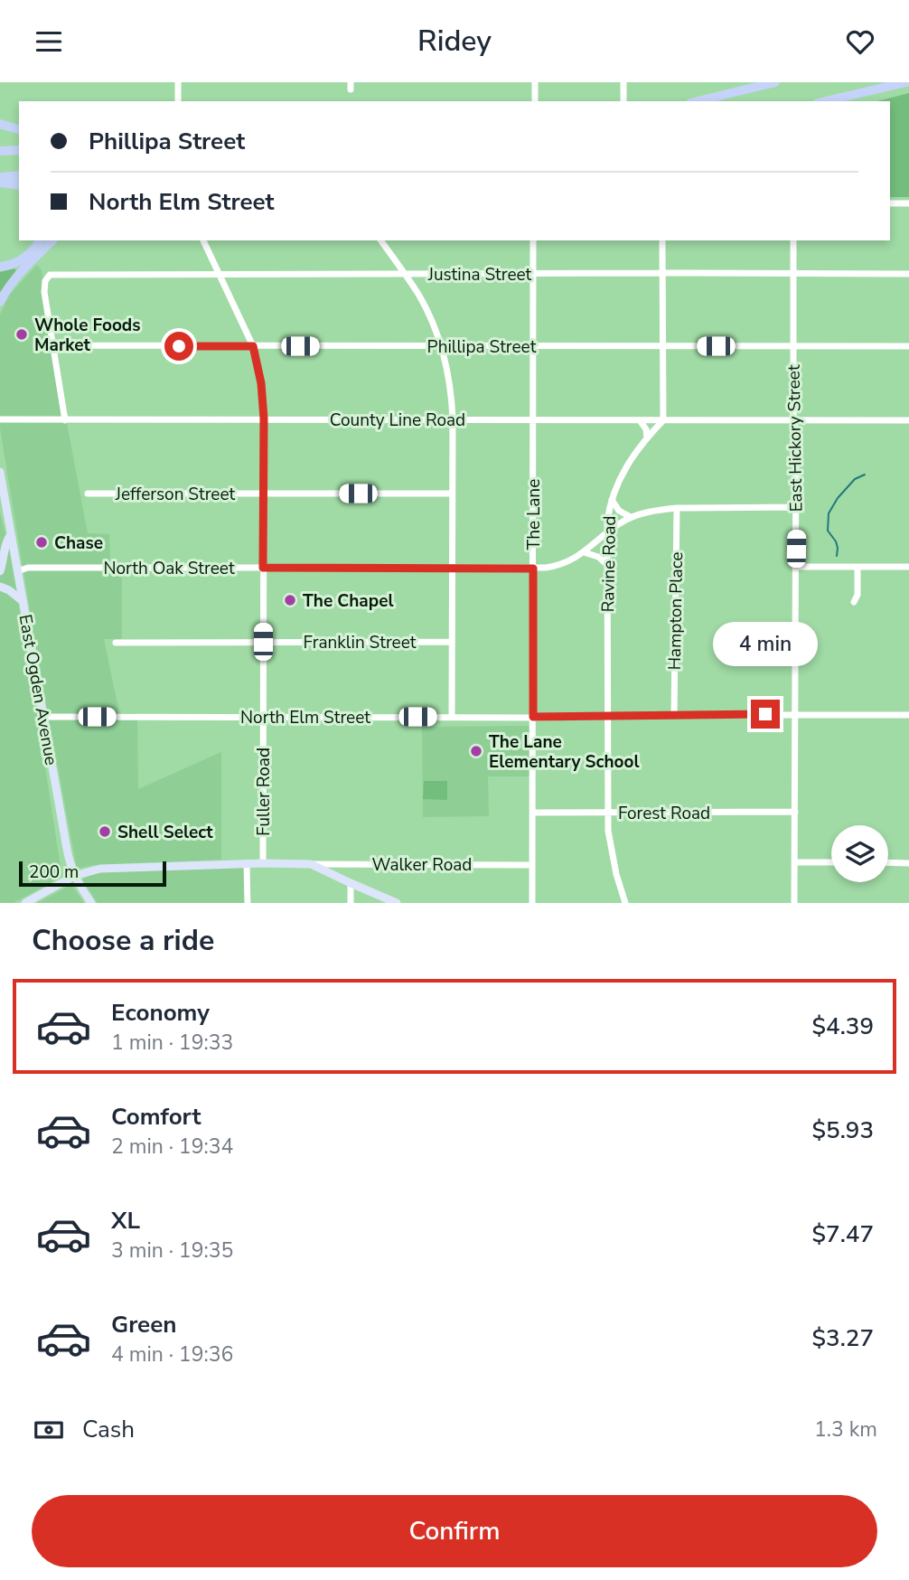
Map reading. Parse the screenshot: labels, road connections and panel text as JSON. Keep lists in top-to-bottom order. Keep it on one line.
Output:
{"streets":{"main road":["East Ogden Avenue"],"street":["Justina Street","Phillipa Street","County Line Road","East Hickory Street","Jefferson Street","The Lane","Ravine Road","North Oak Street","Hampton Place","Franklin Street","North Elm Street","Fuller Road","Forest Road","Walker Road"]},"crossings":[["Justina Street","Phillipa Street"],["Justina Street","East Hickory Street"],["Justina Street","The Lane"],["Justina Street","Fuller Road"],["Phillipa Street","East Hickory Street"],["Phillipa Street","The Lane"],["Phillipa Street","Fuller Road"],["County Line Road","East Hickory Street"],["County Line Road","The Lane"],["County Line Road","Ravine Road"],["County Line Road","Fuller Road"],["East Hickory Street","North Oak Street"],["East Hickory Street","North Elm Street"],["East Hickory Street","Forest Road"],["Jefferson Street","Fuller Road"],["The Lane","North Oak Street"],["The Lane","North Elm Street"],["The Lane","Forest Road"],["The Lane","Walker Road"],["Ravine Road","North Oak Street"],["Ravine Road","North Elm Street"],["Ravine Road","Forest Road"],["North Oak Street","Hampton Place"],["North Oak Street","East Ogden Avenue"],["North Oak Street","Fuller Road"],["Hampton Place","North Elm Street"],["Franklin Street","Fuller Road"],["East Ogden Avenue","North Elm Street"],["North Elm Street","Fuller Road"]],"places":["Whole Foods Market","Chase","The Chapel","The Lane Elementary School","Shell Select"],"scale_bar":"200 m","page":{"header":"Ridey","banner":["Phillipa Street","North Elm Street"],"bubble":"4 min","scale":"200 m","heading":"Choose a ride","list":[{"name":"Economy","note":"1 min · 19:33","value":"$4.39"},{"name":"Comfort","note":"2 min · 19:34","value":"$5.93"},{"name":"XL","note":"3 min · 19:35","value":"$7.47"},{"name":"Green","note":"4 min · 19:36","value":"$3.27"}],"pay":["Cash","1.3 km"],"buttons":"Confirm"}}
